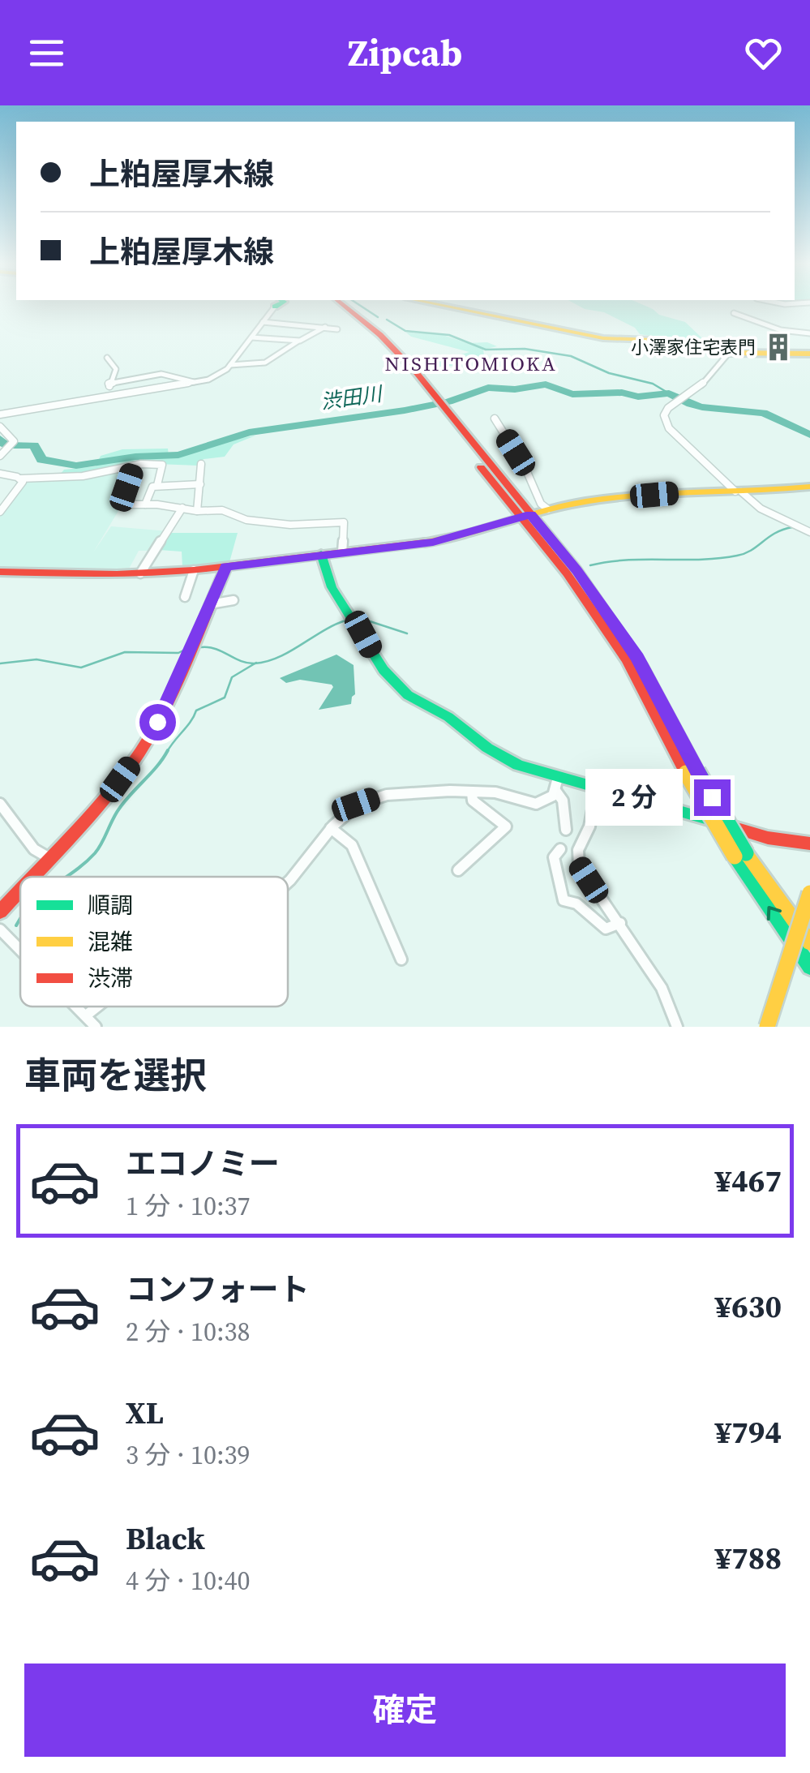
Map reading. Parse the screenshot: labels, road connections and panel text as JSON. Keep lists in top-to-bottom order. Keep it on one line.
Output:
{"districts":["NISHITOMIOKA"],"water":["渋田川"],"places":{"building":["小澤家住宅表門"]},"legend":["順調","混雑","渋滞"],"page":{"header":"Zipcab","banner":["上粕屋厚木線","上粕屋厚木線"],"bubble":"2 分","heading":"車両を選択","list":[{"name":"エコノミー","note":"1 分 · 10:37","value":"¥467"},{"name":"コンフォート","note":"2 分 · 10:38","value":"¥630"},{"name":"XL","note":"3 分 · 10:39","value":"¥794"},{"name":"Black","note":"4 分 · 10:40","value":"¥788"}],"buttons":"確定"}}
